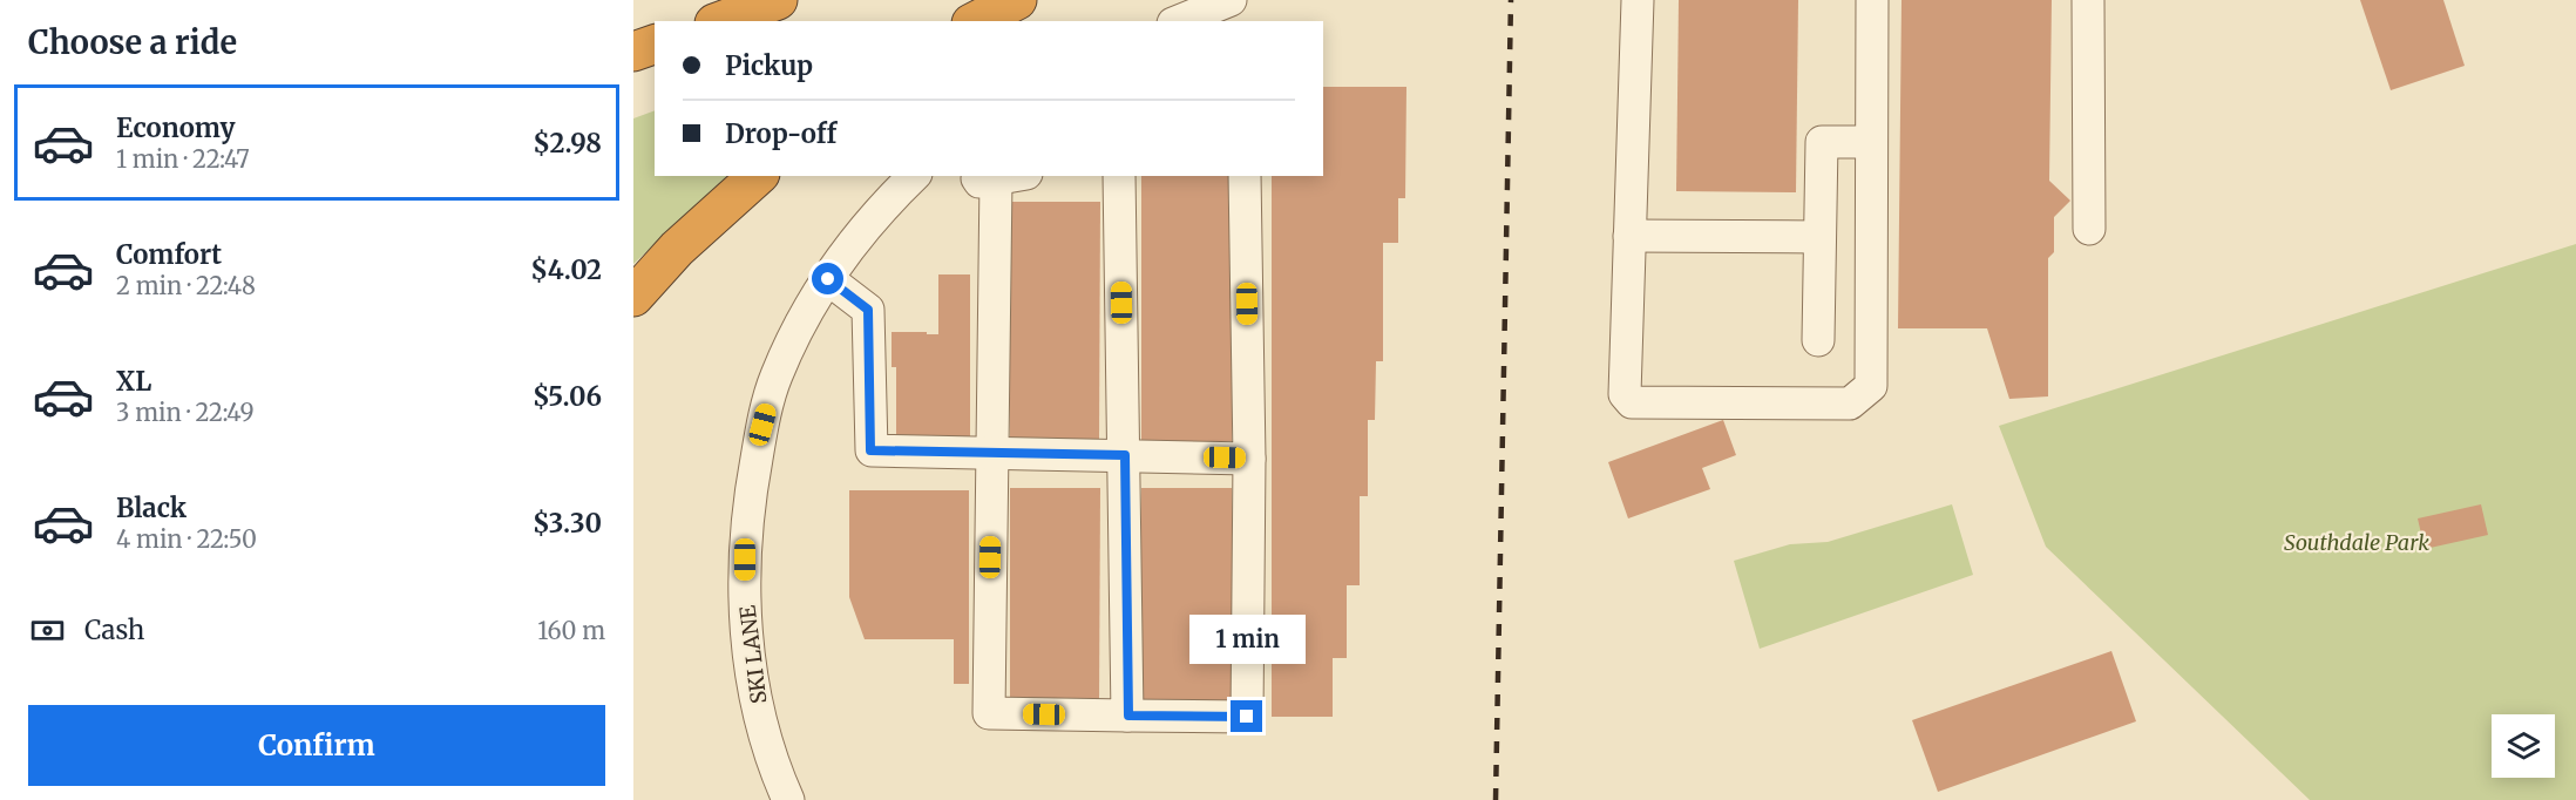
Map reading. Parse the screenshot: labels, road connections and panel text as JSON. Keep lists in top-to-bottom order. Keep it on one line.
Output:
{"streets":{"street":["SKI LANE"]},"parks":["Southdale Park"],"page":{"heading":"Choose a ride","banner":["Pickup","Drop-off"],"list":[{"name":"Economy","note":"1 min · 22:47","value":"$2.98"},{"name":"Comfort","note":"2 min · 22:48","value":"$4.02"},{"name":"XL","note":"3 min · 22:49","value":"$5.06"},{"name":"Black","note":"4 min · 22:50","value":"$3.30"}],"pay":["Cash","160 m"],"bubble":"1 min","buttons":"Confirm"}}
